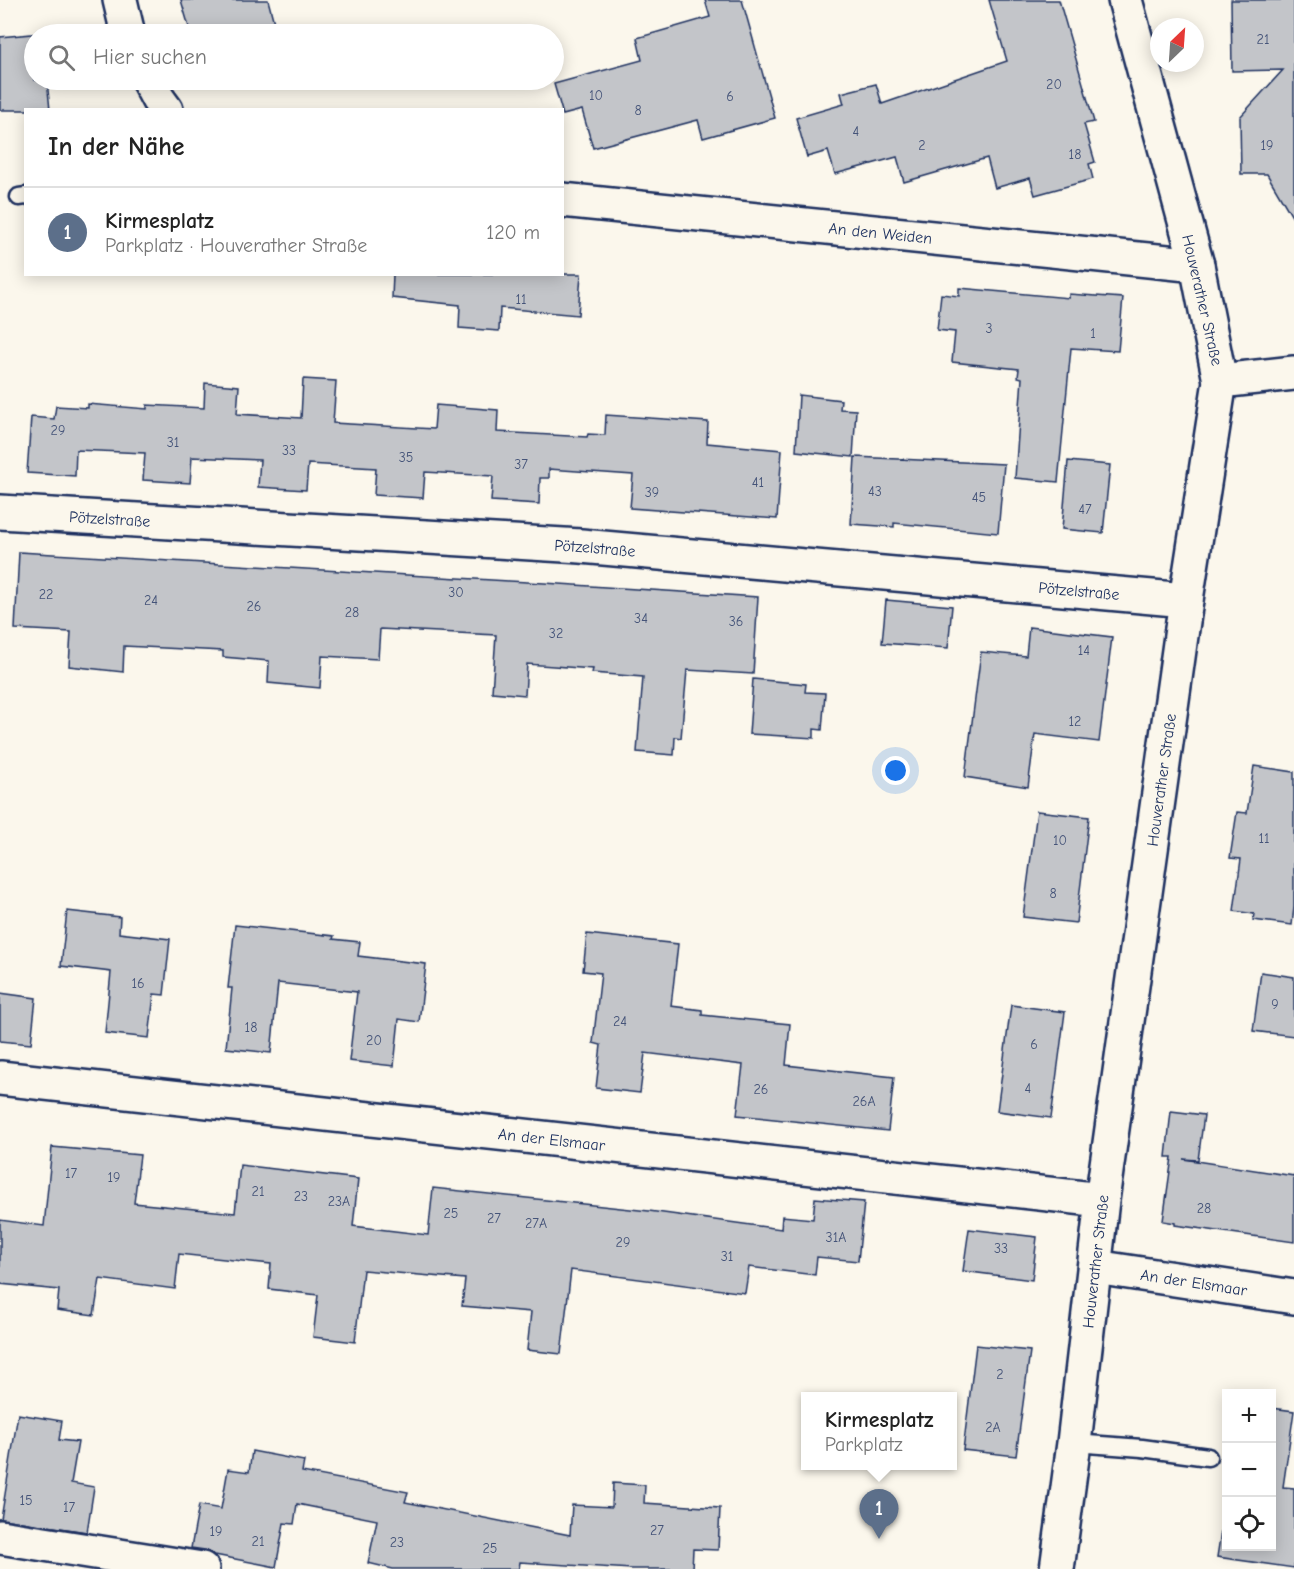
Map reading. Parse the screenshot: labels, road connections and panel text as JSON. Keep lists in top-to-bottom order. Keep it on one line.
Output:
{"streets":{"street":["An den Weiden","Houverather Straße","Pötzelstraße","An der Elsmaar"]},"crossings":[["An den Weiden","Houverather Straße"],["Houverather Straße","Pötzelstraße"],["Houverather Straße","An der Elsmaar"]],"house_numbers":["21","20","10","6","8","4","2","19","18","11","3","1","29","31","33","35","37","41","43","39","45","47","30","22","24","26","28","34","36","32","14","12","11","10","8","16","9","24","18","20","6","4","26","26A","17","19","21","23","23A","28","25","27","27A","31A","29","33","31","2","2A","15","17","27","19","21","23","25"],"north":"top right","page":{"search":"Hier suchen","heading":"In der Nähe","list":[{"mark":"1","name":"Kirmesplatz","note":"Parkplatz · Houverather Straße","value":"120 m"}],"map_buttons":["+","−"],"popup":["Kirmesplatz","Parkplatz"],"pins":"1"}}
